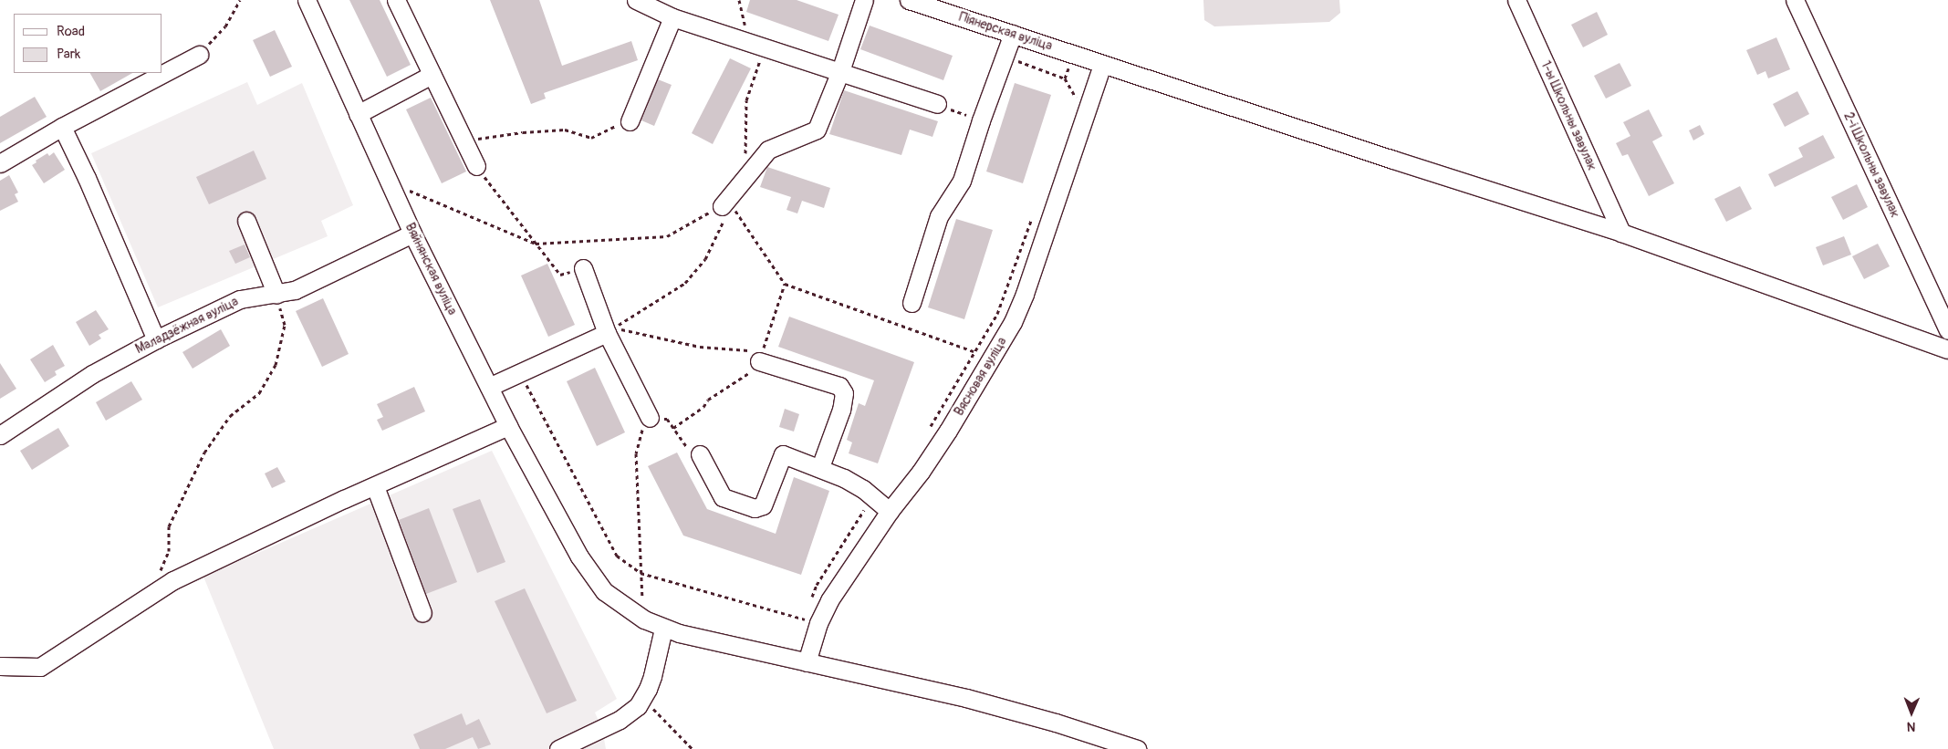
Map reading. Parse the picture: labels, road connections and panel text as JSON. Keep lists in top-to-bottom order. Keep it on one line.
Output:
{"streets":{"street":["Піянерская вуліца","1-ы Школьны завулак","2-і Школьны завулак","Вяйнянская вуліца","Маладзёжная вуліца","Вясновая вуліца"]},"crossings":[["Піянерская вуліца","1-ы Школьны завулак"],["Піянерская вуліца","Вясновая вуліца"],["Вяйнянская вуліца","Маладзёжная вуліца"],["Вяйнянская вуліца","Вясновая вуліца"]],"legend":["Road","Park"],"north":"bottom"}
